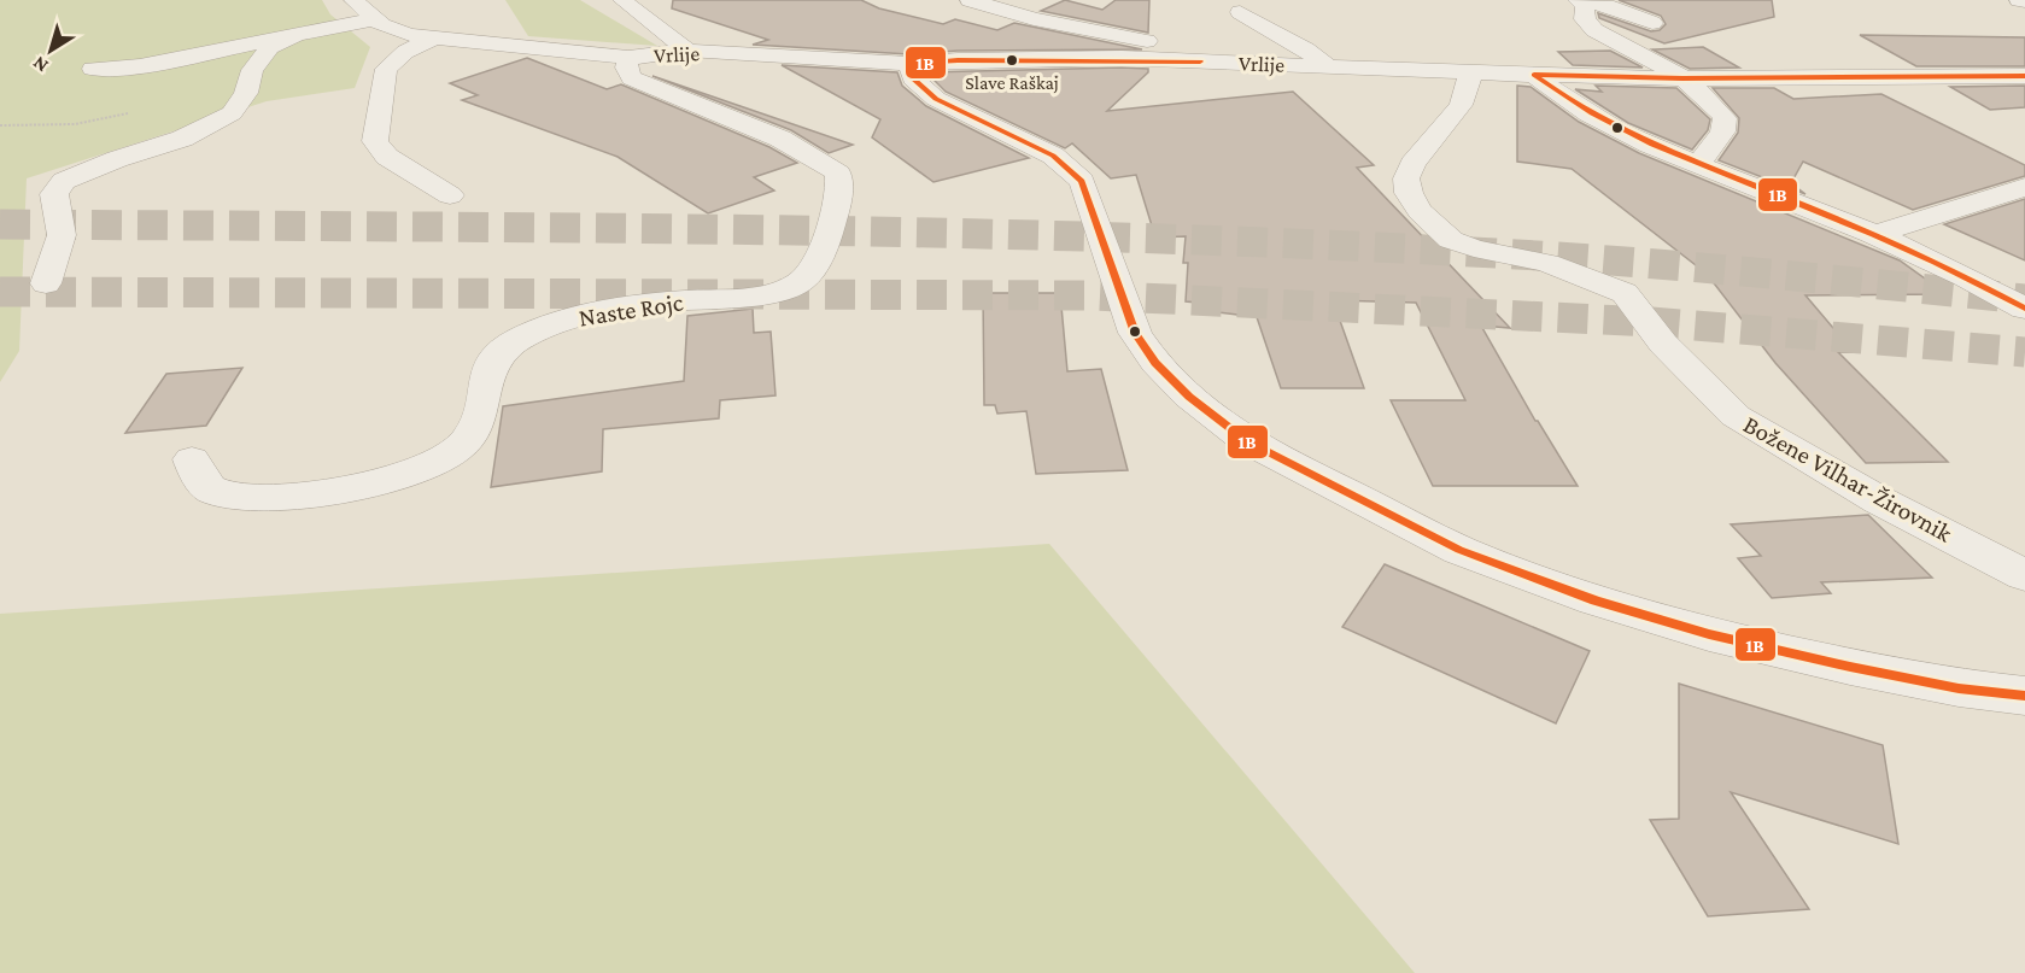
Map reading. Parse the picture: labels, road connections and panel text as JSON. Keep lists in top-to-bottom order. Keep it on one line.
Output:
{"streets":{"street":["Vrlije","Naste Rojc","Božene Vilhar-Žirovnik"]},"crossings":[["Vrlije","Naste Rojc"],["Vrlije","Božene Vilhar-Žirovnik"]],"places":["Slave Raškaj"],"lines":["transit line 1B"],"north":"bottom left"}
